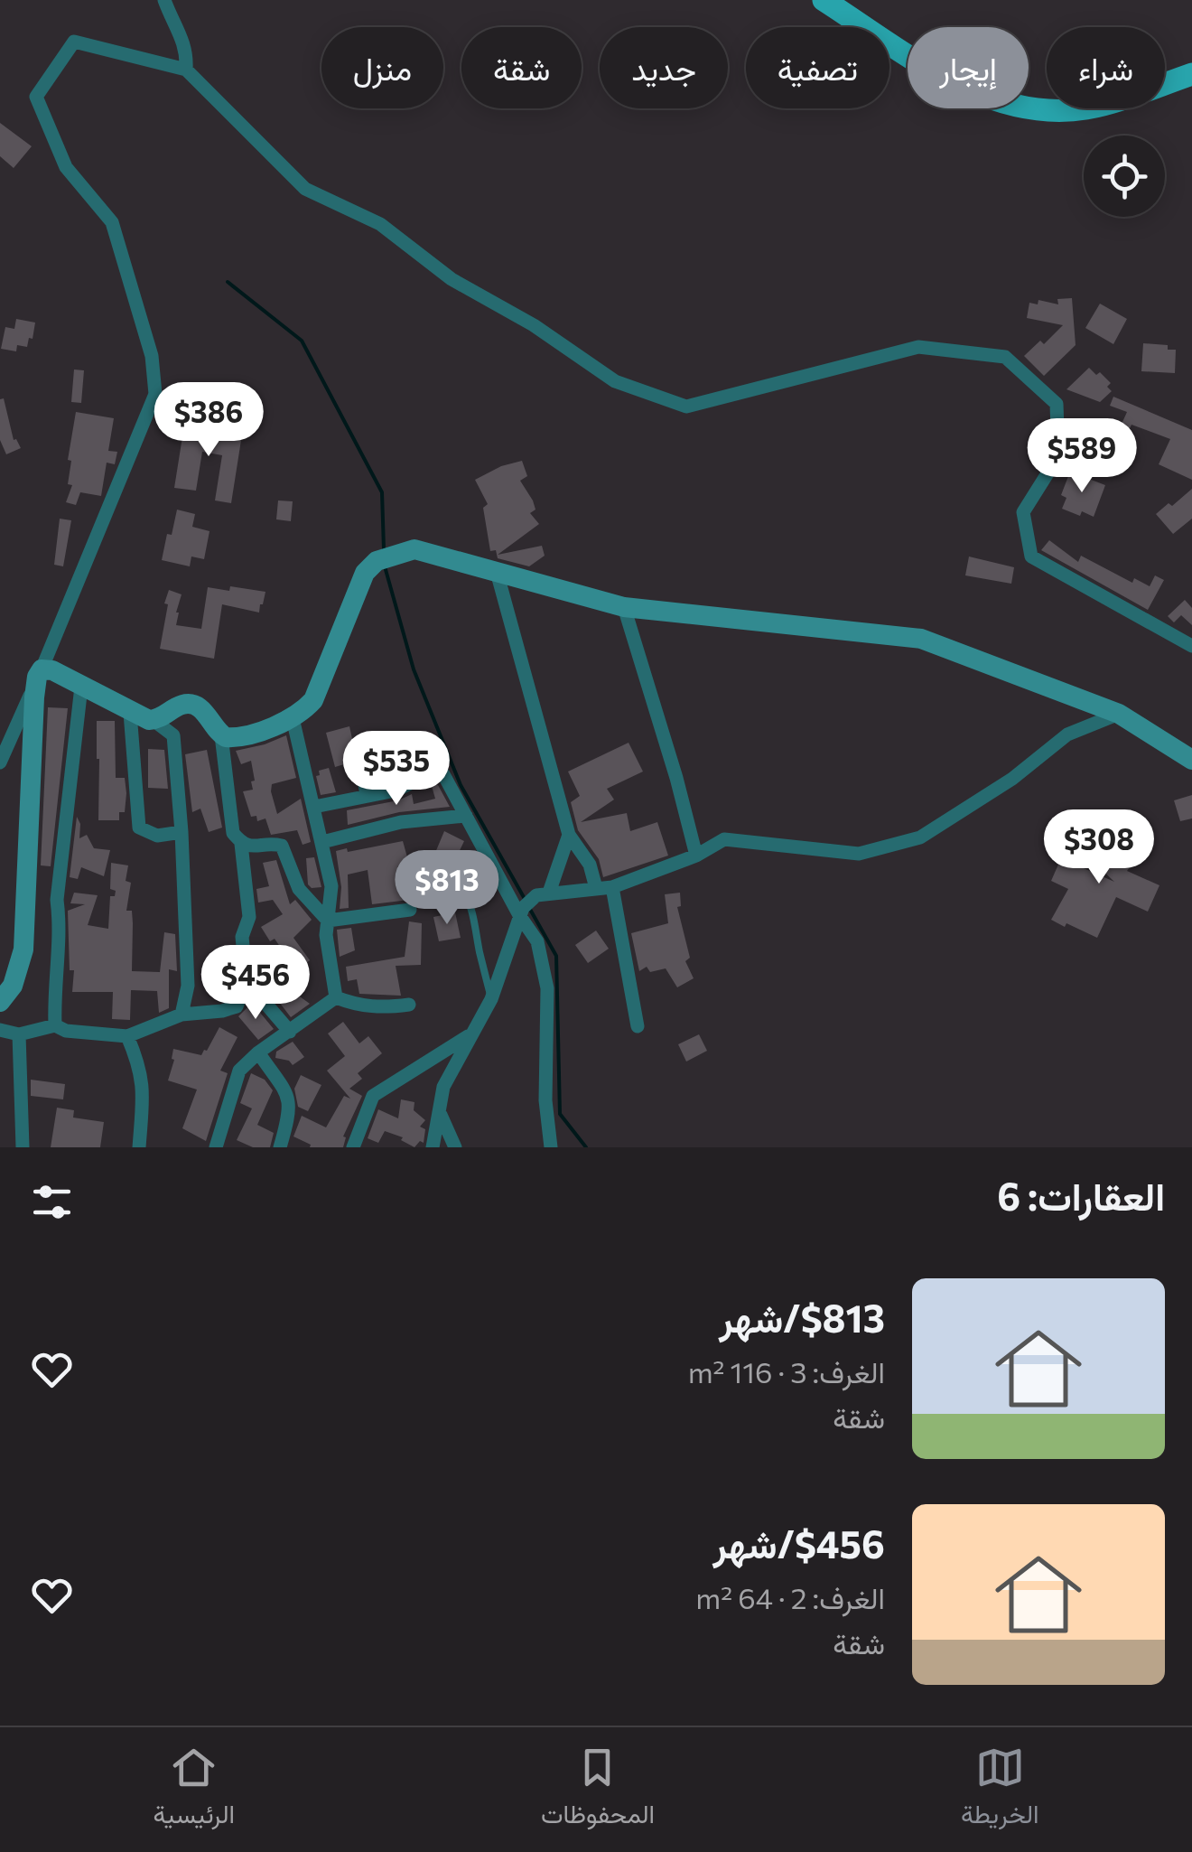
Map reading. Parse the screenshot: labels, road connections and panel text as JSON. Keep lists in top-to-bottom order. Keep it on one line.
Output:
{"page":{"chip":["شراء","إيجار","تصفية","جديد","شقة","منزل"],"price":["$386","$589","$535","$308","$813","$456"],"heading":"العقارات: 6","list":[{"name":"$813/شهر","note":"الغرف: 3 · 116 m² · شقة"},{"name":"$456/شهر","note":"الغرف: 2 · 64 m² · شقة"}],"tabs":["الخريطة","المحفوظات","الرئيسية"]}}
